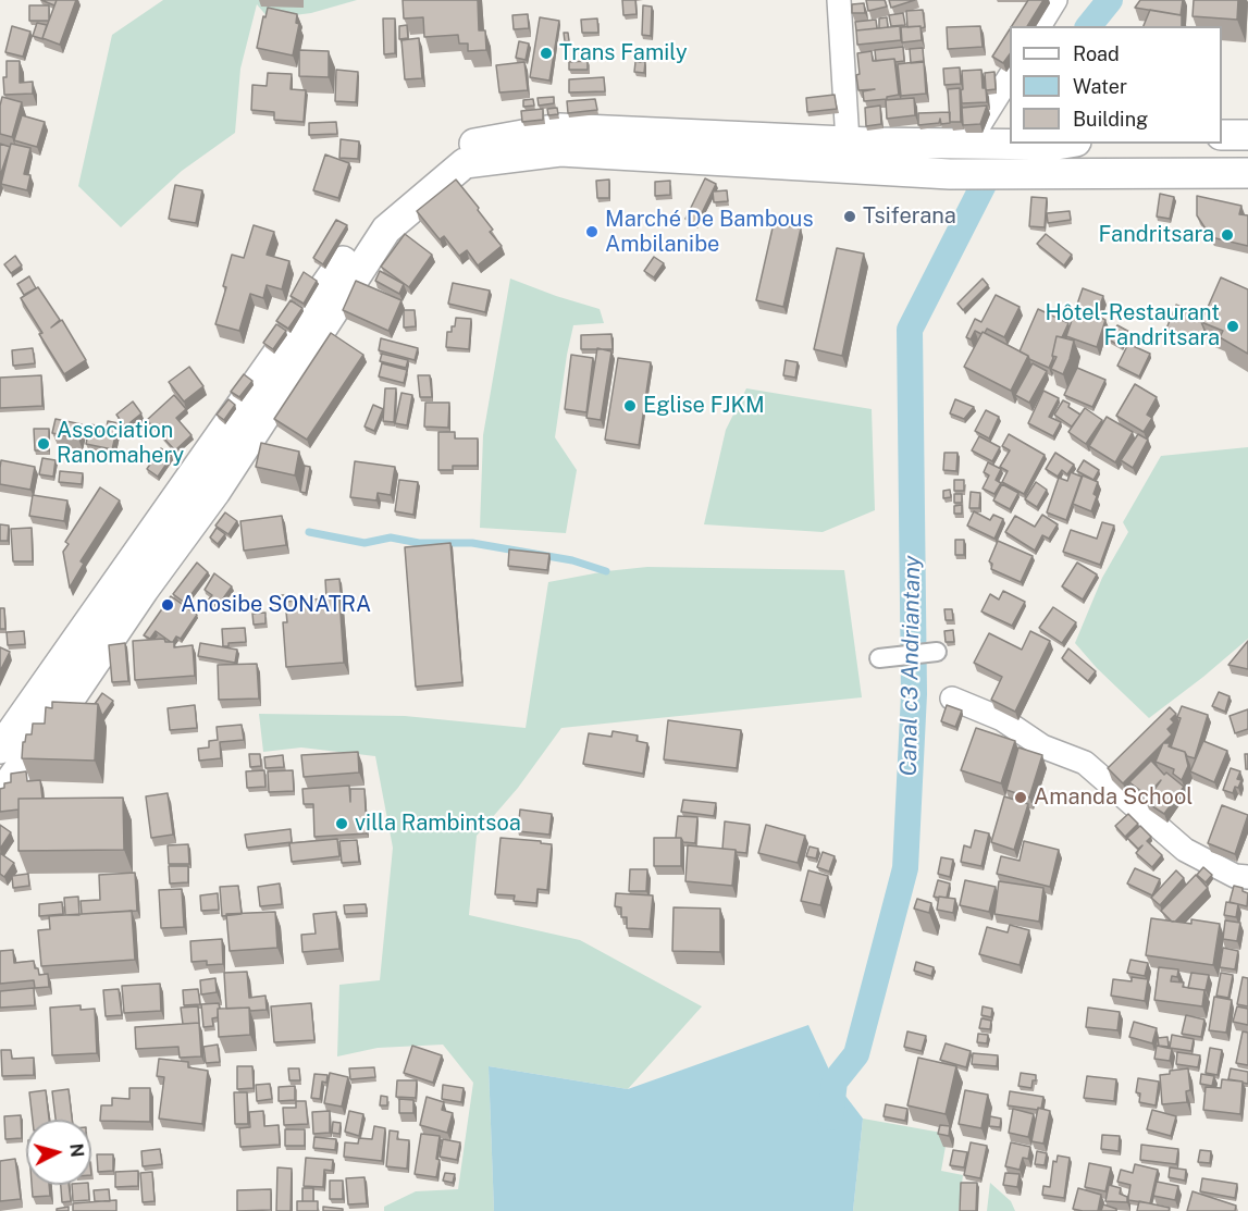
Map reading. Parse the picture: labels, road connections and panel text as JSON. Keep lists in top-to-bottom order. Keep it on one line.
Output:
{"water":["Canal c3 Andriantany"],"places":["Trans Family","Tsiferana","Marché De Bambous Ambilanibe","Fandritsara","Hôtel-Restaurant Fandritsara","Eglise FJKM","Association Ranomahery","Anosibe SONATRA","Amanda School","villa Rambintsoa"],"legend":["Road","Water","Building"],"north":"right"}
